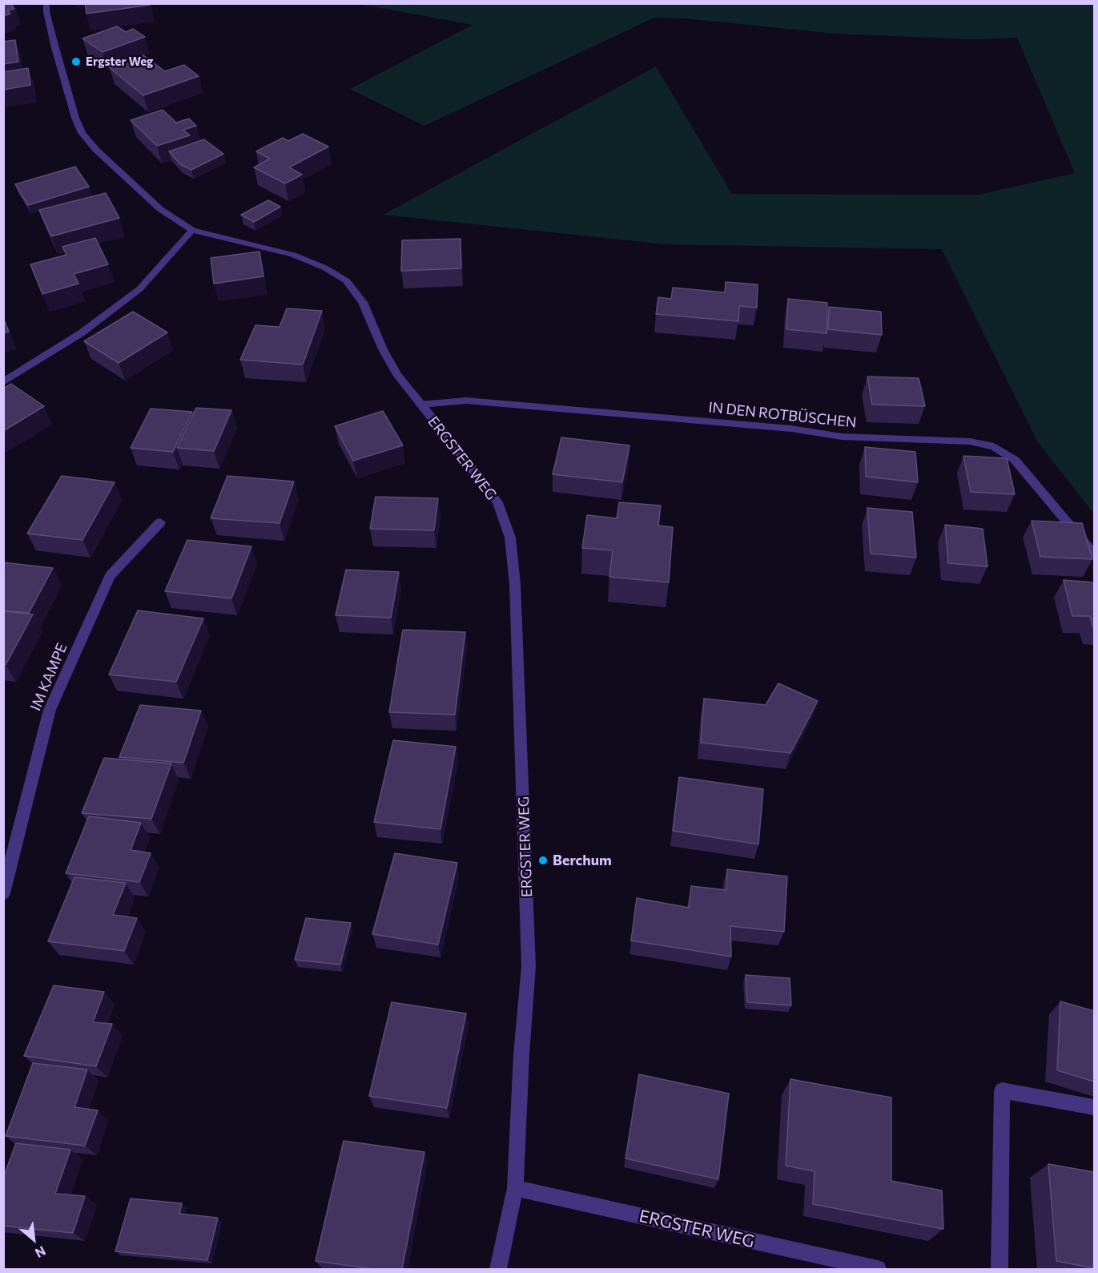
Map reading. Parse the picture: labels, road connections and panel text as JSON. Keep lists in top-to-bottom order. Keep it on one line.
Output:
{"streets":{"street":["IN DEN ROTBÜSCHEN","ERGSTER WEG","IM KAMPE"]},"crossings":[["IN DEN ROTBÜSCHEN","ERGSTER WEG"]],"places":["Ergster Weg","Berchum"],"north":"bottom right"}
